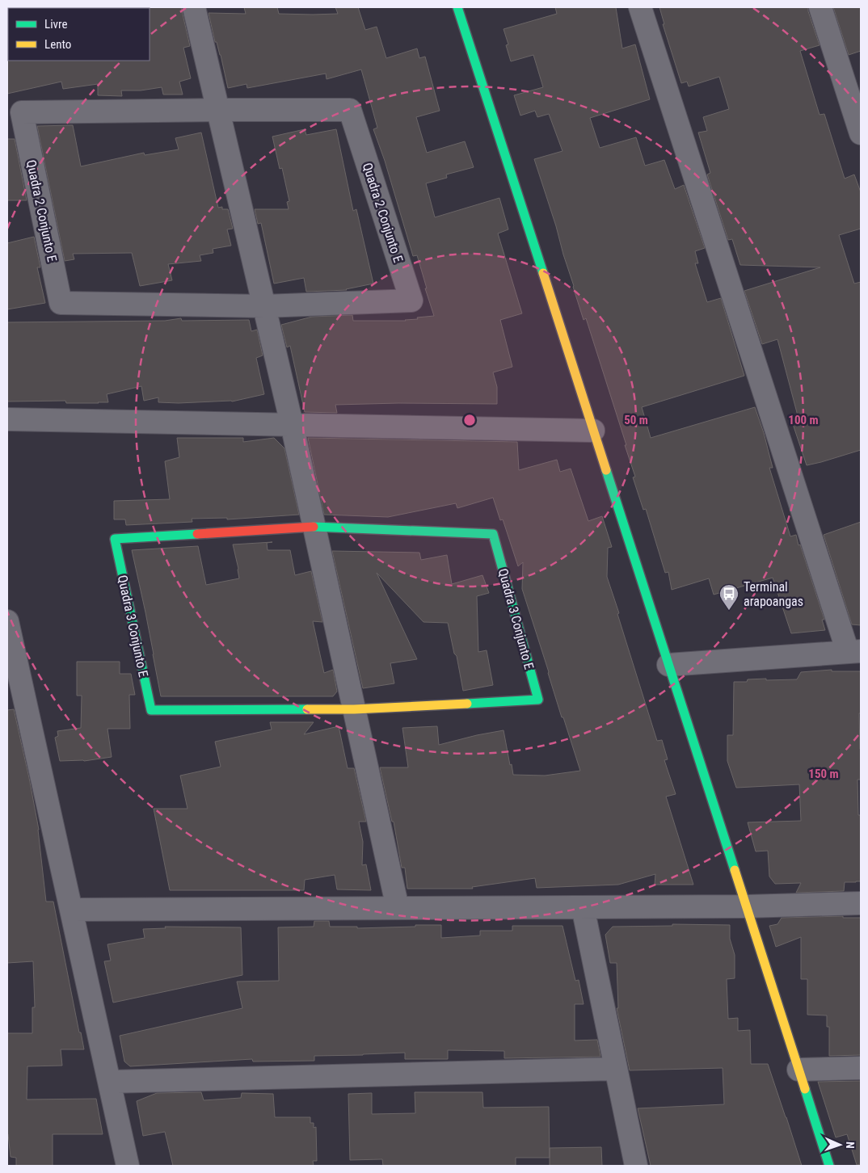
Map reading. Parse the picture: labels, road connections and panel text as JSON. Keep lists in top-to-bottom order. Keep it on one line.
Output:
{"streets":{"street":["Quadra 2 Conjunto E","Quadra 3 Conjunto E"]},"places":{"bus stop":["Terminal arapoangas"]},"legend":["Livre","Lento"],"north":"right","rings":["50 m","100 m","150 m"]}
